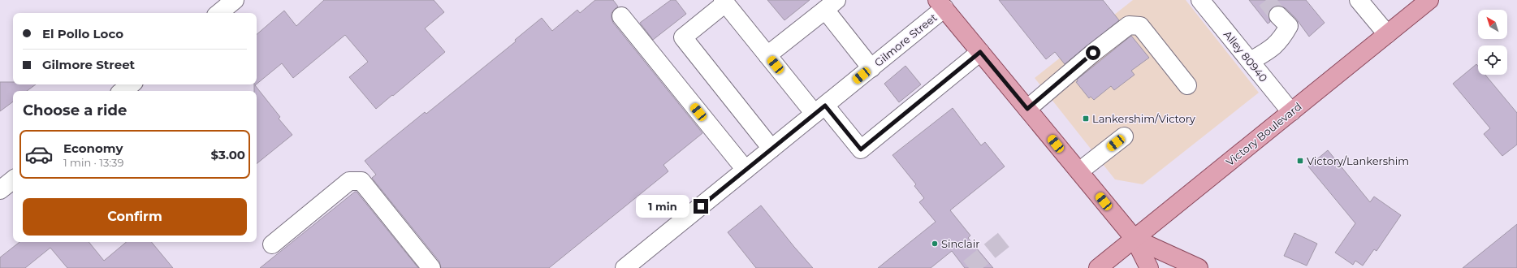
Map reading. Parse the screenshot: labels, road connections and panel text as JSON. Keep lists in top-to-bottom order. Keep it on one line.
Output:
{"streets":{"main road":["Victory Boulevard"],"street":["Gilmore Street","Alley 80940"]},"crossings":[["Alley 80940","Victory Boulevard"]],"places":{"transit":["Lankershim/Victory","Victory/Lankershim"],"other":["Sinclair"]},"north":"top left","page":{"banner":["El Pollo Loco","Gilmore Street"],"heading":"Choose a ride","list":[{"name":"Economy","note":"1 min · 13:39","value":"$3.00"}],"buttons":"Confirm","bubble":"1 min"}}
